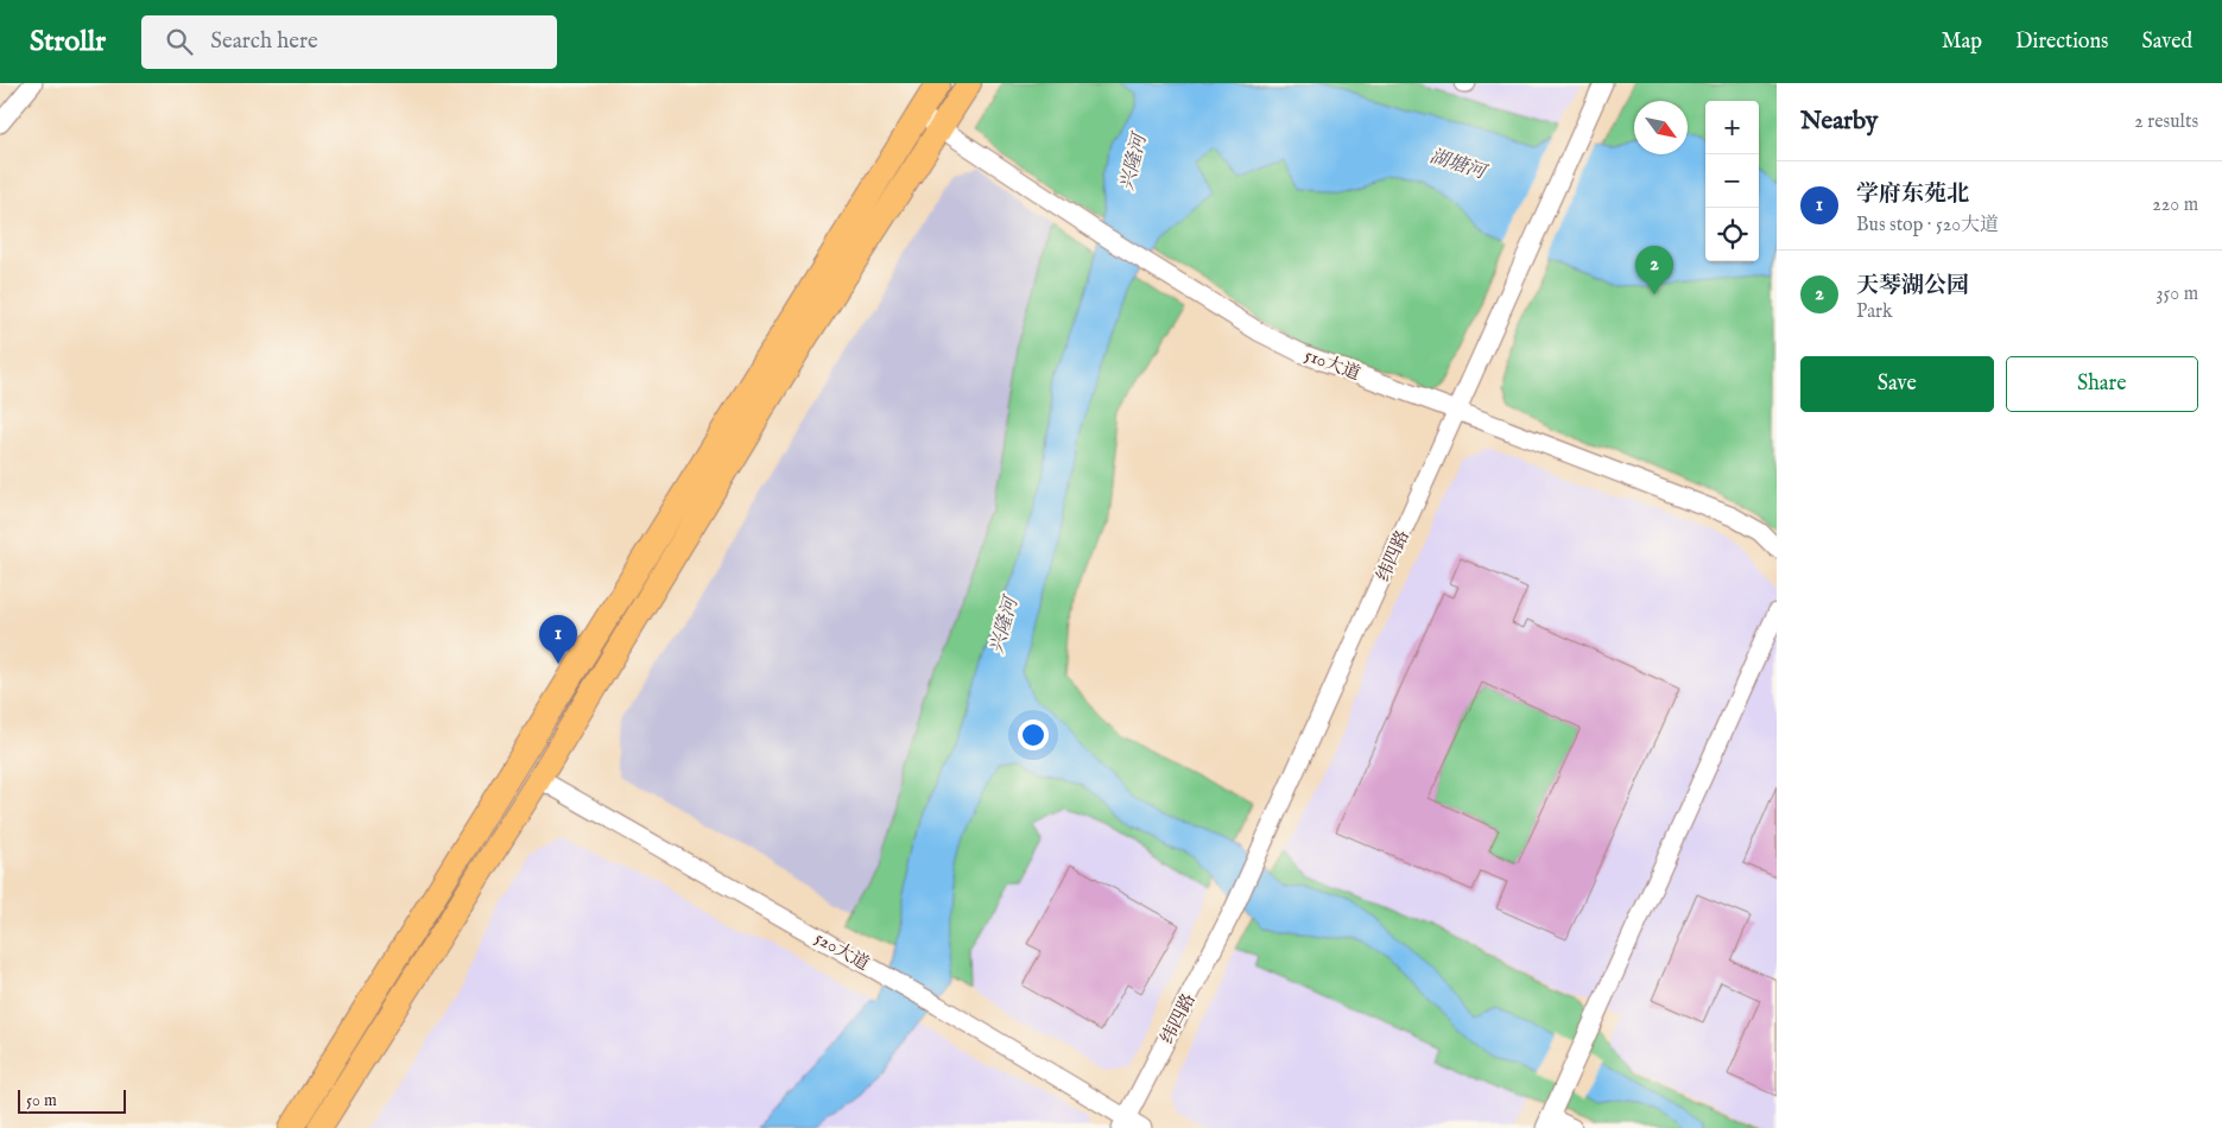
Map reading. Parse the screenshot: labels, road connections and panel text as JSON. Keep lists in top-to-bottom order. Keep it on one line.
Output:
{"streets":{"street":["510大道","纬四路","520大道"]},"crossings":[["510大道","纬四路"],["纬四路","520大道"]],"water":["兴隆河","湖塘河"],"scale_bar":"50 m","north":"bottom right","page":{"header":"Strollr","search":"Search here","nav":["Map","Directions","Saved"],"heading":["Nearby","2 results"],"map_buttons":["+","−"],"list":[{"mark":"1","name":"学府东苑北","note":"Bus stop · 520大道","value":"220 m"},{"mark":"2","name":"天琴湖公园","note":"Park","value":"350 m"}],"pins":["2","1"],"buttons":["Save","Share"],"scale":"50 m"}}
